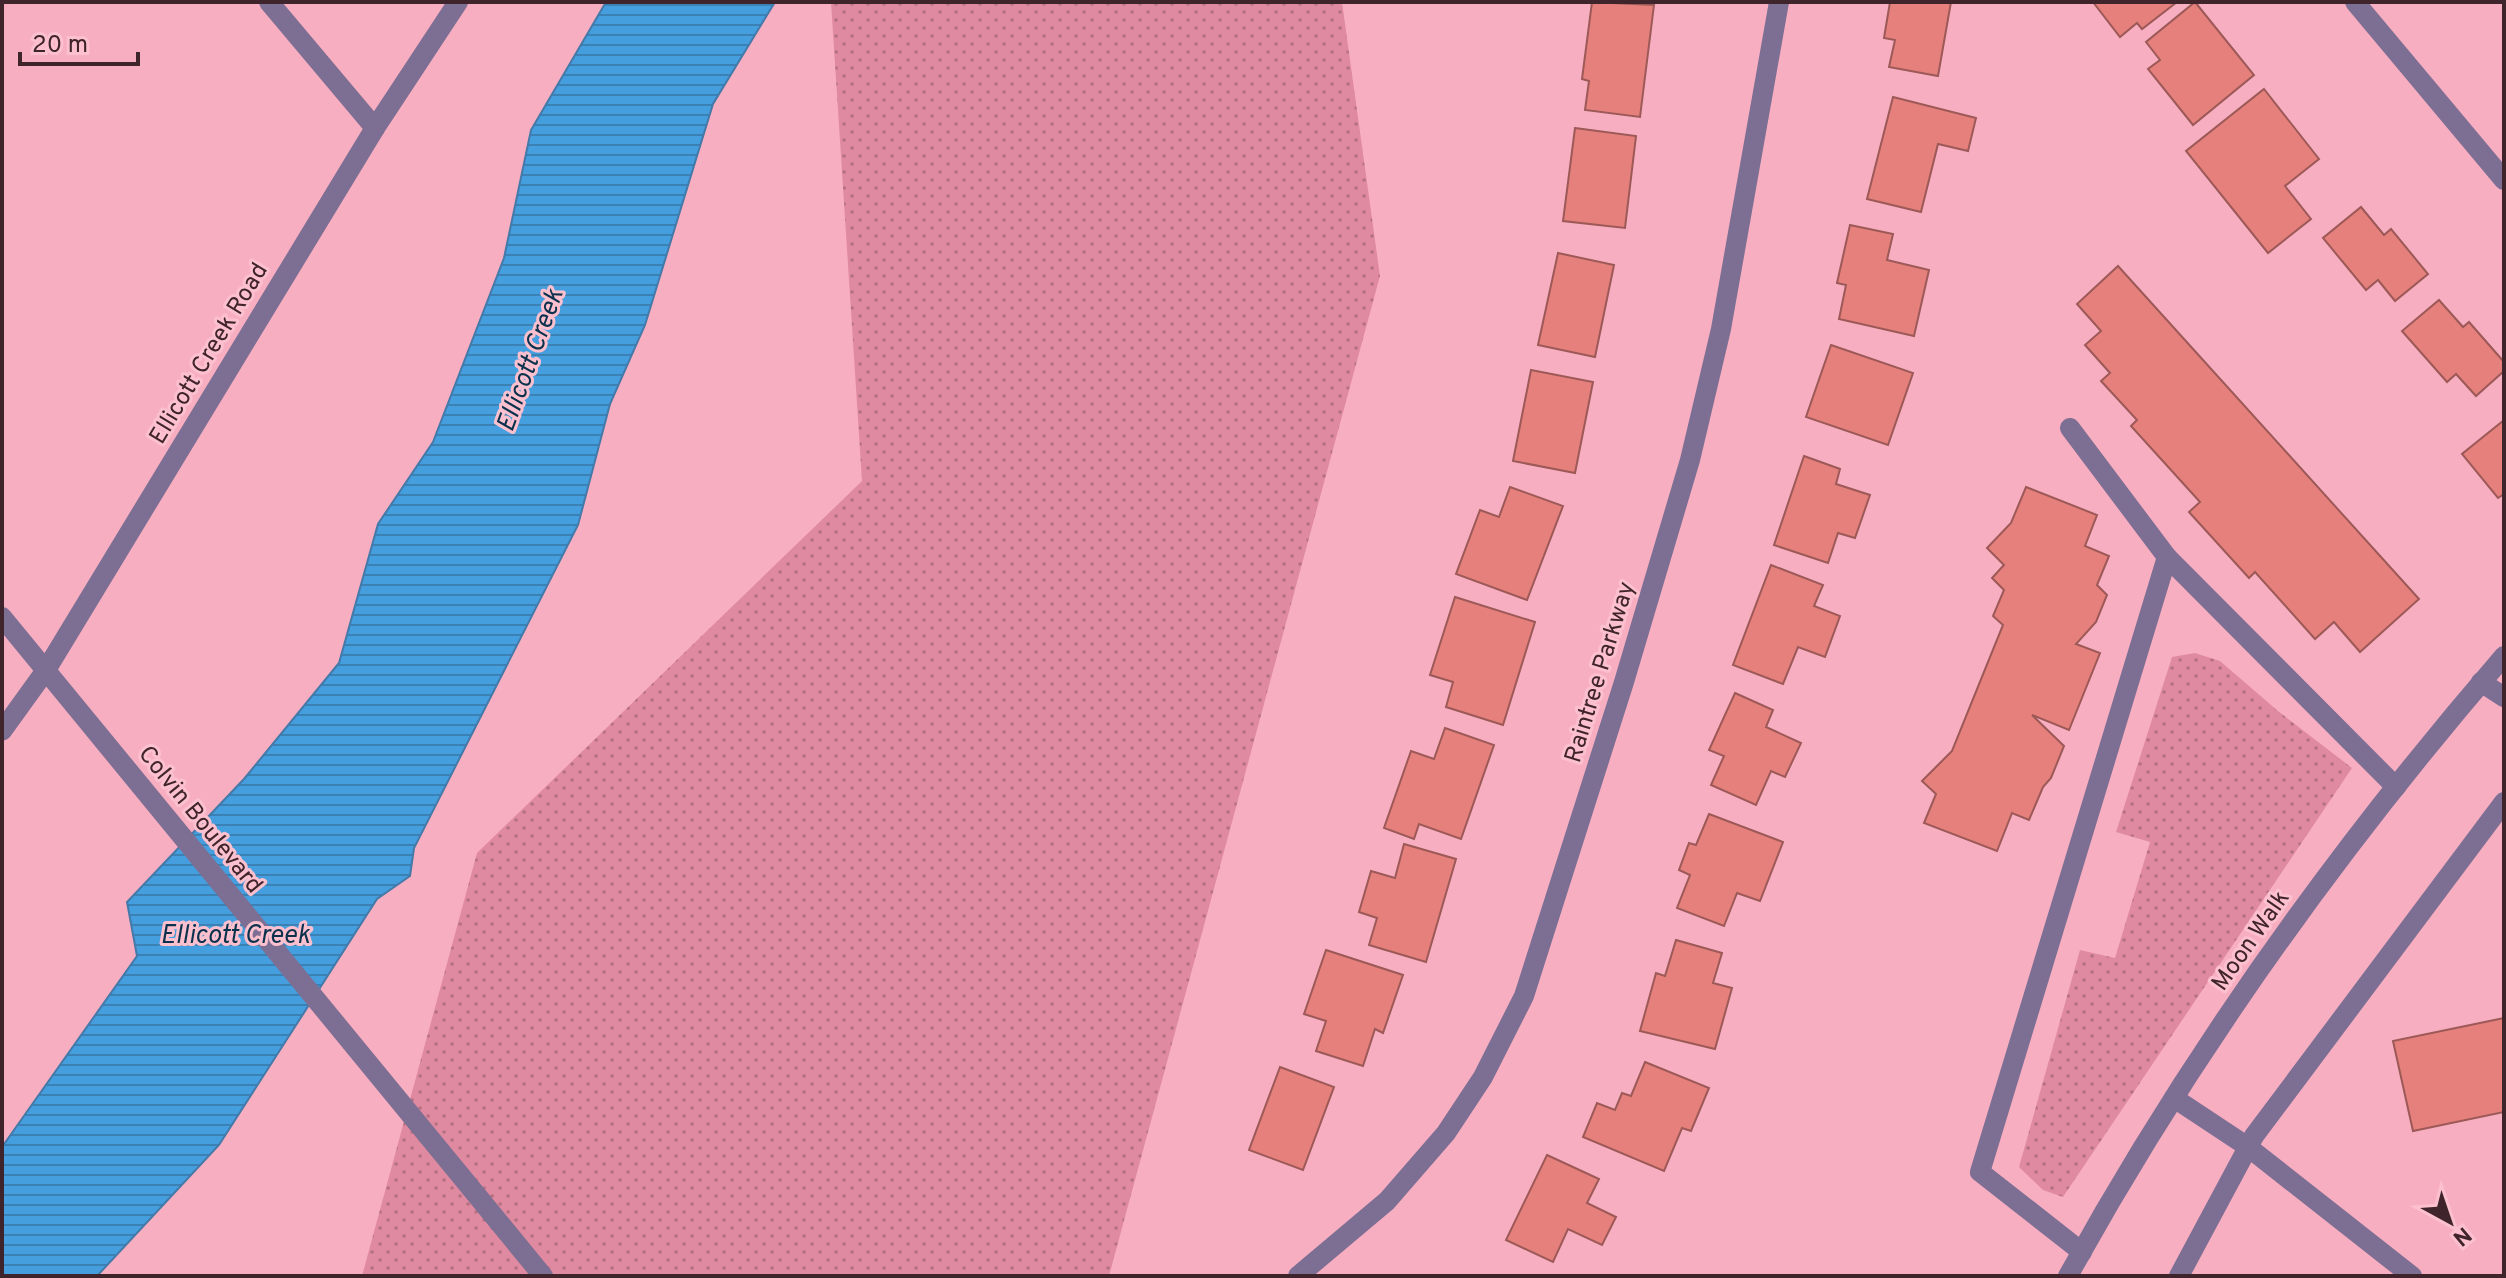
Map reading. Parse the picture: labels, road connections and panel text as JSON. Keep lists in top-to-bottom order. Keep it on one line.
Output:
{"streets":{"street":["Ellicott Creek Road","Raintree Parkway","Colvin Boulevard","Moon Walk"]},"crossings":[["Ellicott Creek Road","Colvin Boulevard"]],"water":["Ellicott Creek"],"scale_bar":"20 m","north":"bottom right"}
